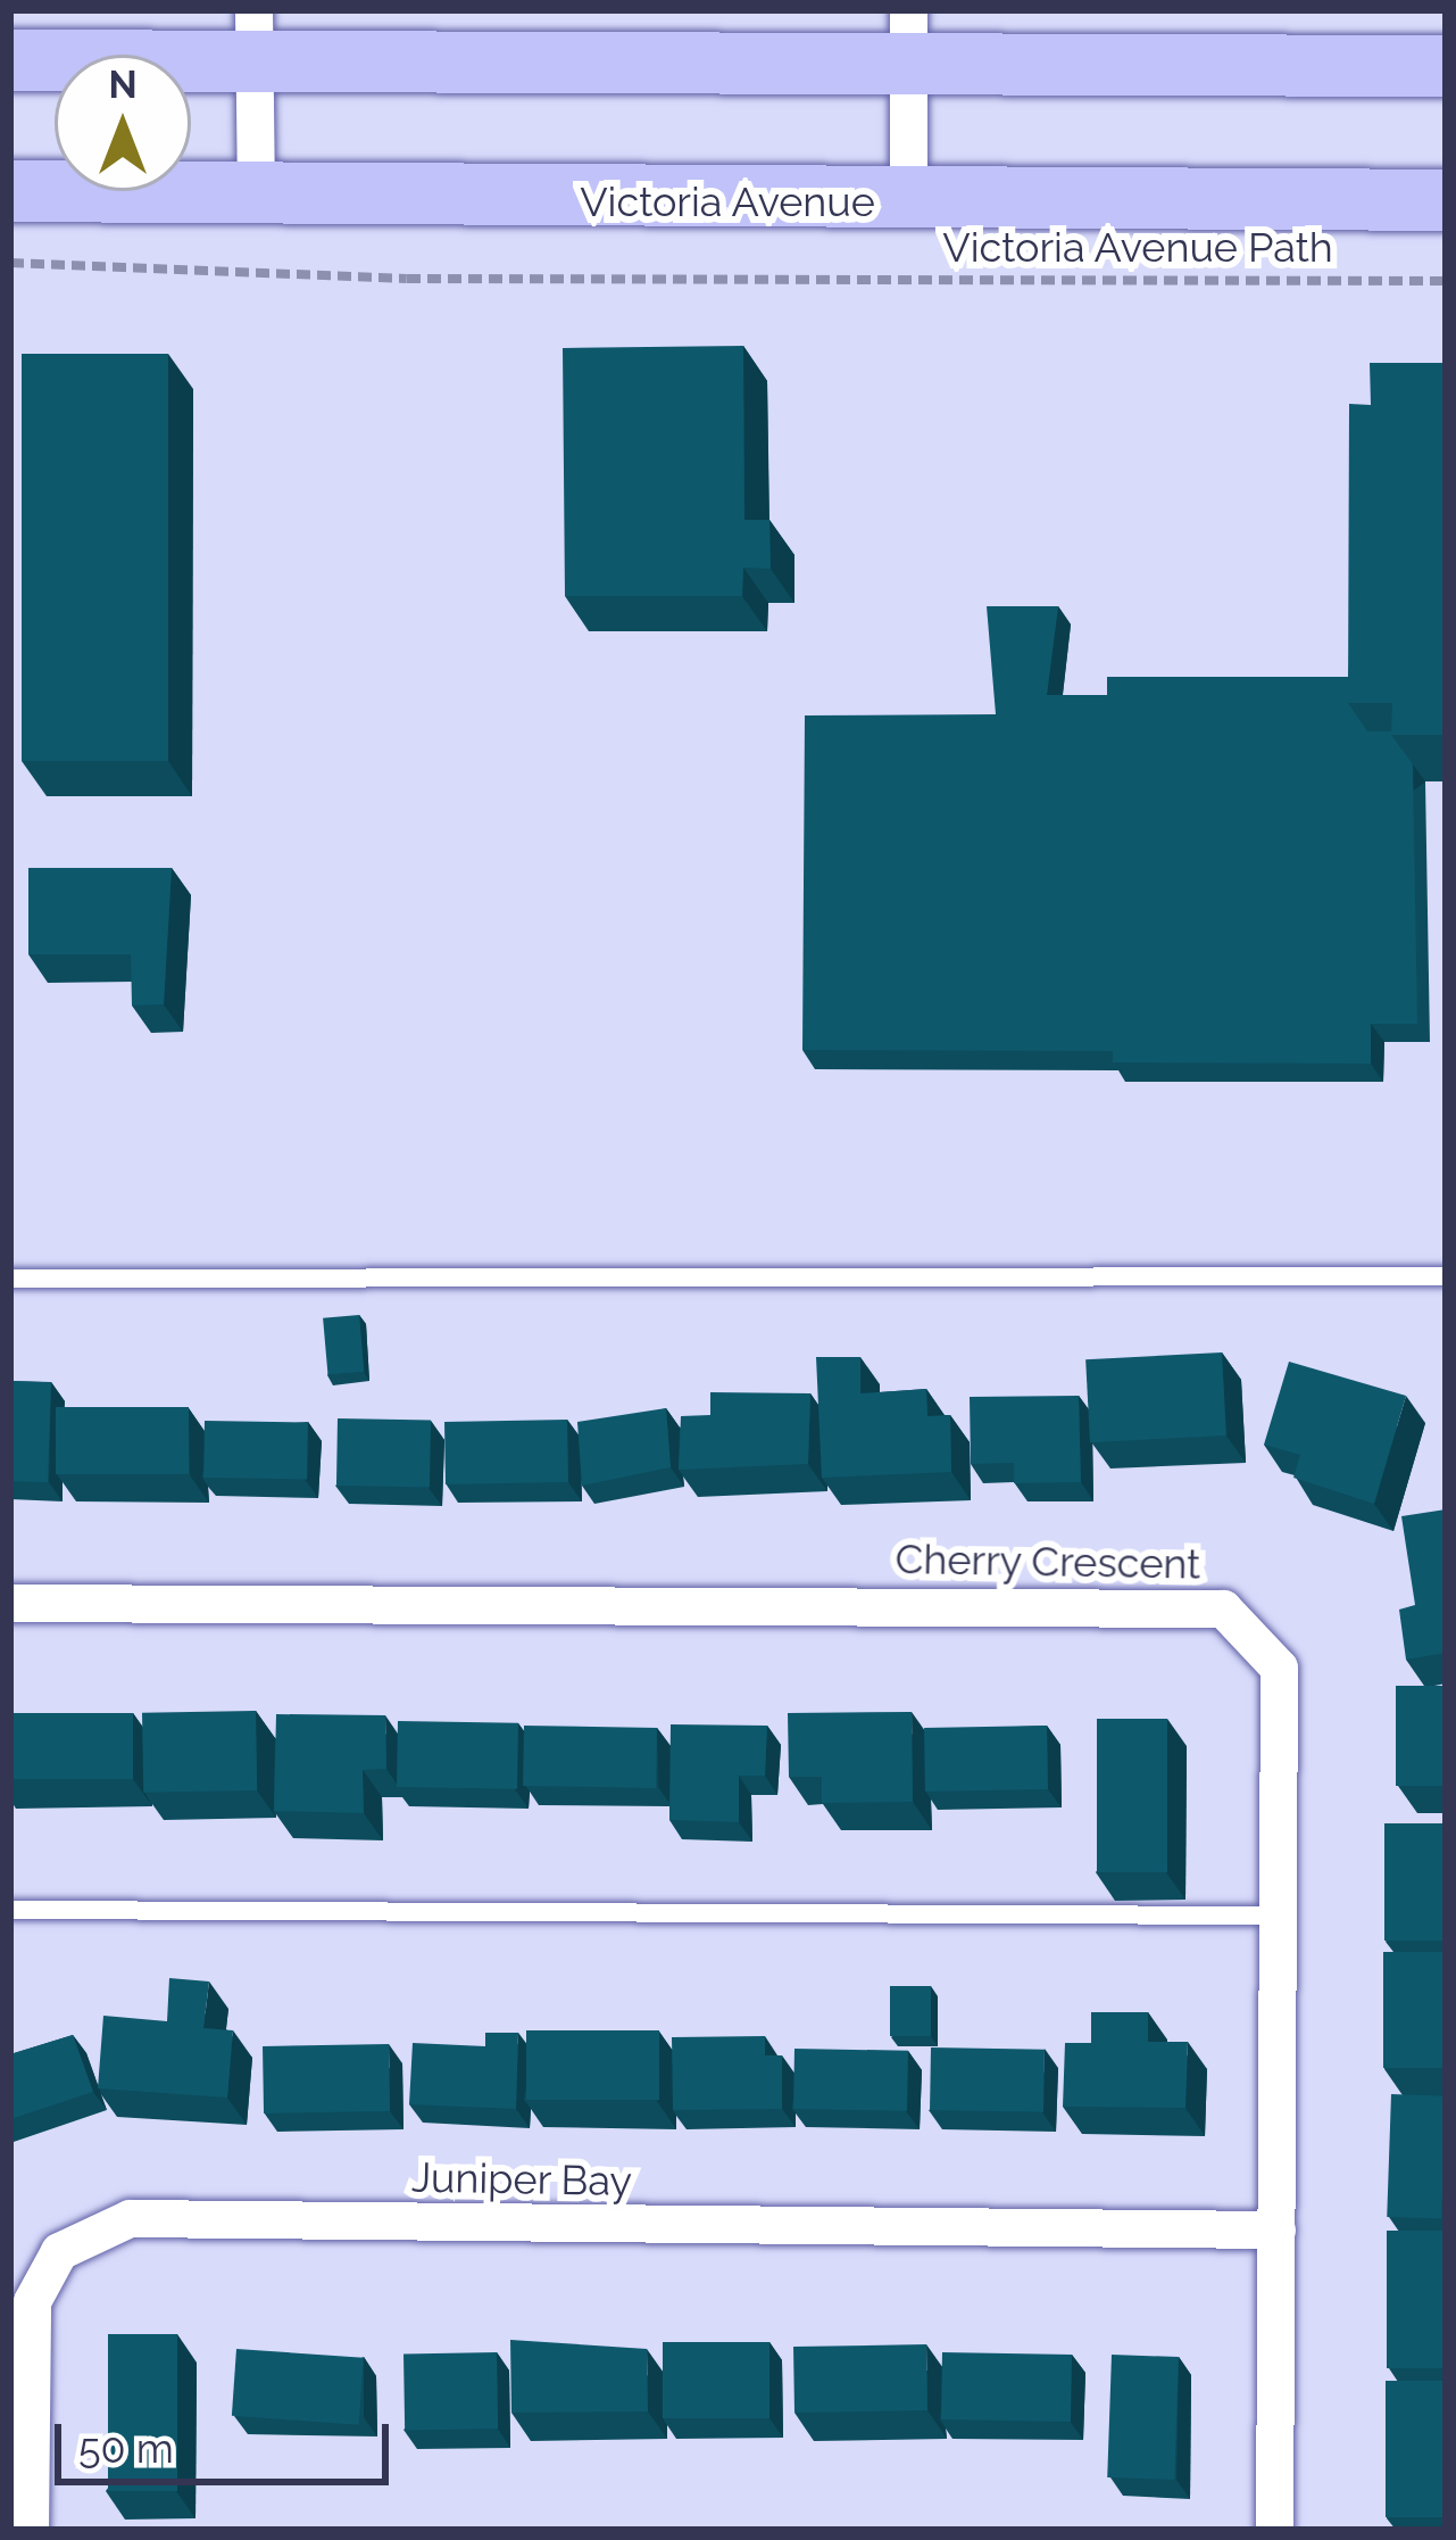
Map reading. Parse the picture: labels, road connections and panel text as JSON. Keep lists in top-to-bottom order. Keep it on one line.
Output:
{"streets":{"main road":["Victoria Avenue"],"street":["Cherry Crescent","Juniper Bay"],"path":["Victoria Avenue Path"]},"crossings":[["Cherry Crescent","Juniper Bay"]],"scale_bar":"50 m","north":"top"}
